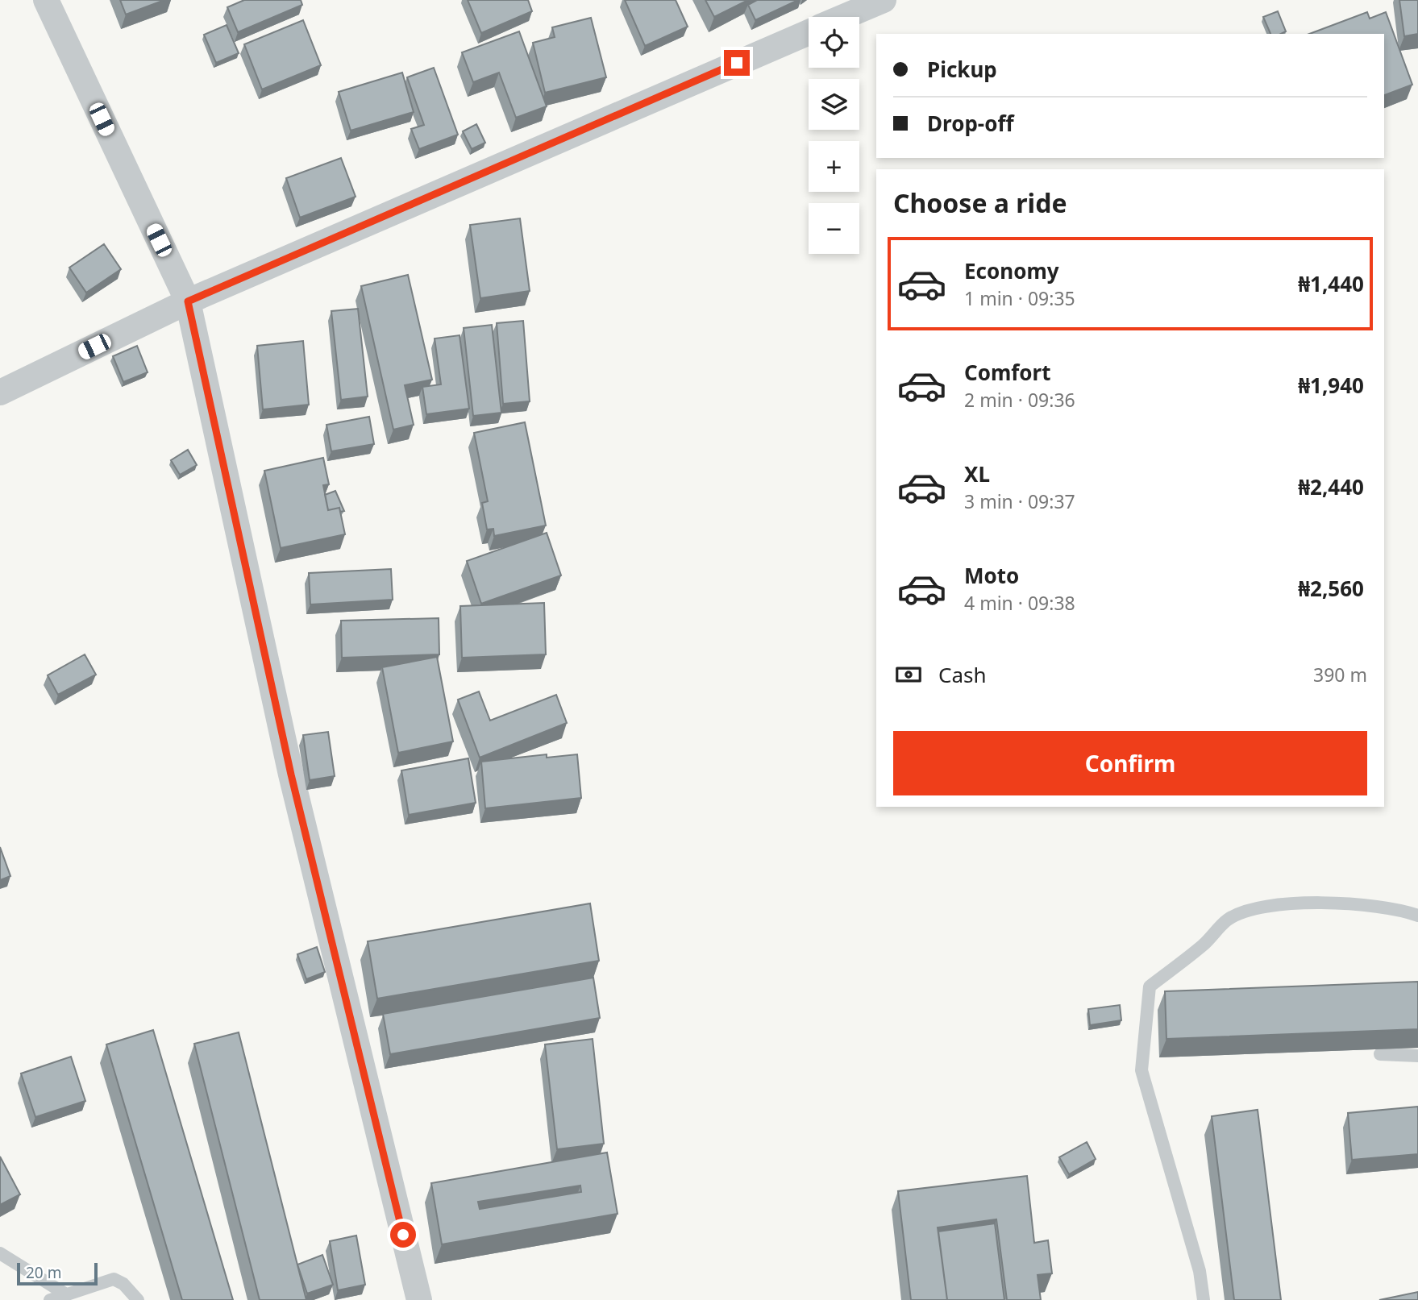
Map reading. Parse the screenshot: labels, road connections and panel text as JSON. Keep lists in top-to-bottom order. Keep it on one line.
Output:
{"scale_bar":"20 m","page":{"map_buttons":["+","−"],"banner":["Pickup","Drop-off"],"heading":"Choose a ride","list":[{"name":"Economy","note":"1 min · 09:35","value":"₦1,440"},{"name":"Comfort","note":"2 min · 09:36","value":"₦1,940"},{"name":"XL","note":"3 min · 09:37","value":"₦2,440"},{"name":"Moto","note":"4 min · 09:38","value":"₦2,560"}],"pay":["Cash","390 m"],"buttons":"Confirm","scale":"20 m"}}
